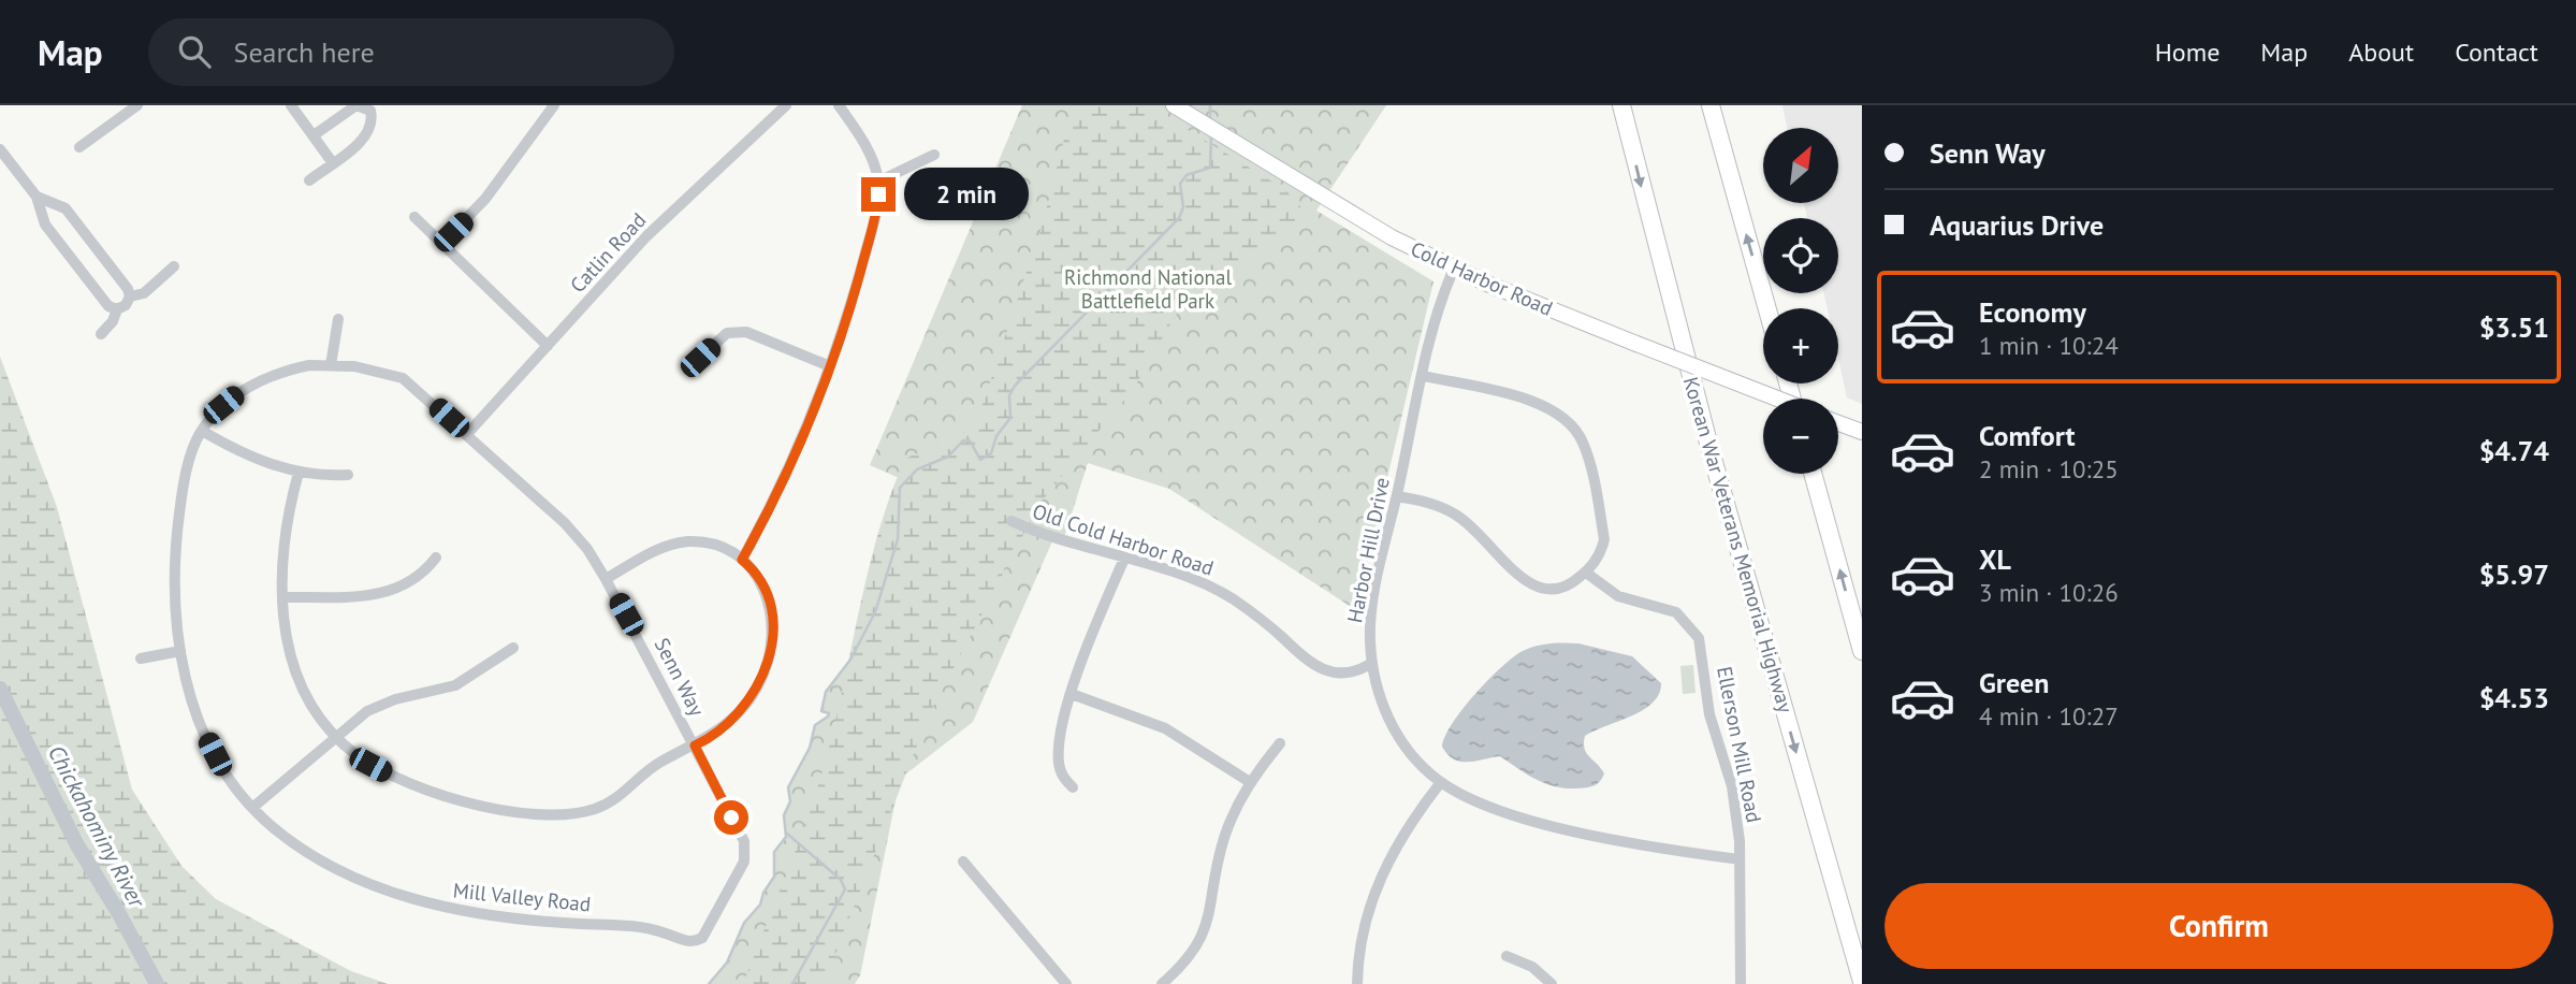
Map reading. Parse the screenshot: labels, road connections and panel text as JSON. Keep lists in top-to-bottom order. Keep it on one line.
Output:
{"streets":{"highway":["Korean War Veterans Memorial Highway"],"main road":["Cold Harbor Road"],"street":["Catlin Road","Old Cold Harbor Road","Harbor Hill Drive","Senn Way","Ellerson Mill Road","Mill Valley Road"]},"crossings":[["Catlin Road","Senn Way"],["Catlin Road","Mill Valley Road"],["Cold Harbor Road","Harbor Hill Drive"],["Old Cold Harbor Road","Harbor Hill Drive"],["Harbor Hill Drive","Ellerson Mill Road"],["Senn Way","Mill Valley Road"]],"water":["Chickahominy River"],"parks":["Richmond National Battlefield Park"],"north":"top right","page":{"header":"Map","search":"Search here","nav":["Home","Map","About","Contact"],"banner":["Senn Way","Aquarius Drive"],"map_buttons":["+","−"],"bubble":"2 min","list":[{"name":"Economy","note":"1 min · 10:24","value":"$3.51"},{"name":"Comfort","note":"2 min · 10:25","value":"$4.74"},{"name":"XL","note":"3 min · 10:26","value":"$5.97"},{"name":"Green","note":"4 min · 10:27","value":"$4.53"}],"buttons":"Confirm"}}
